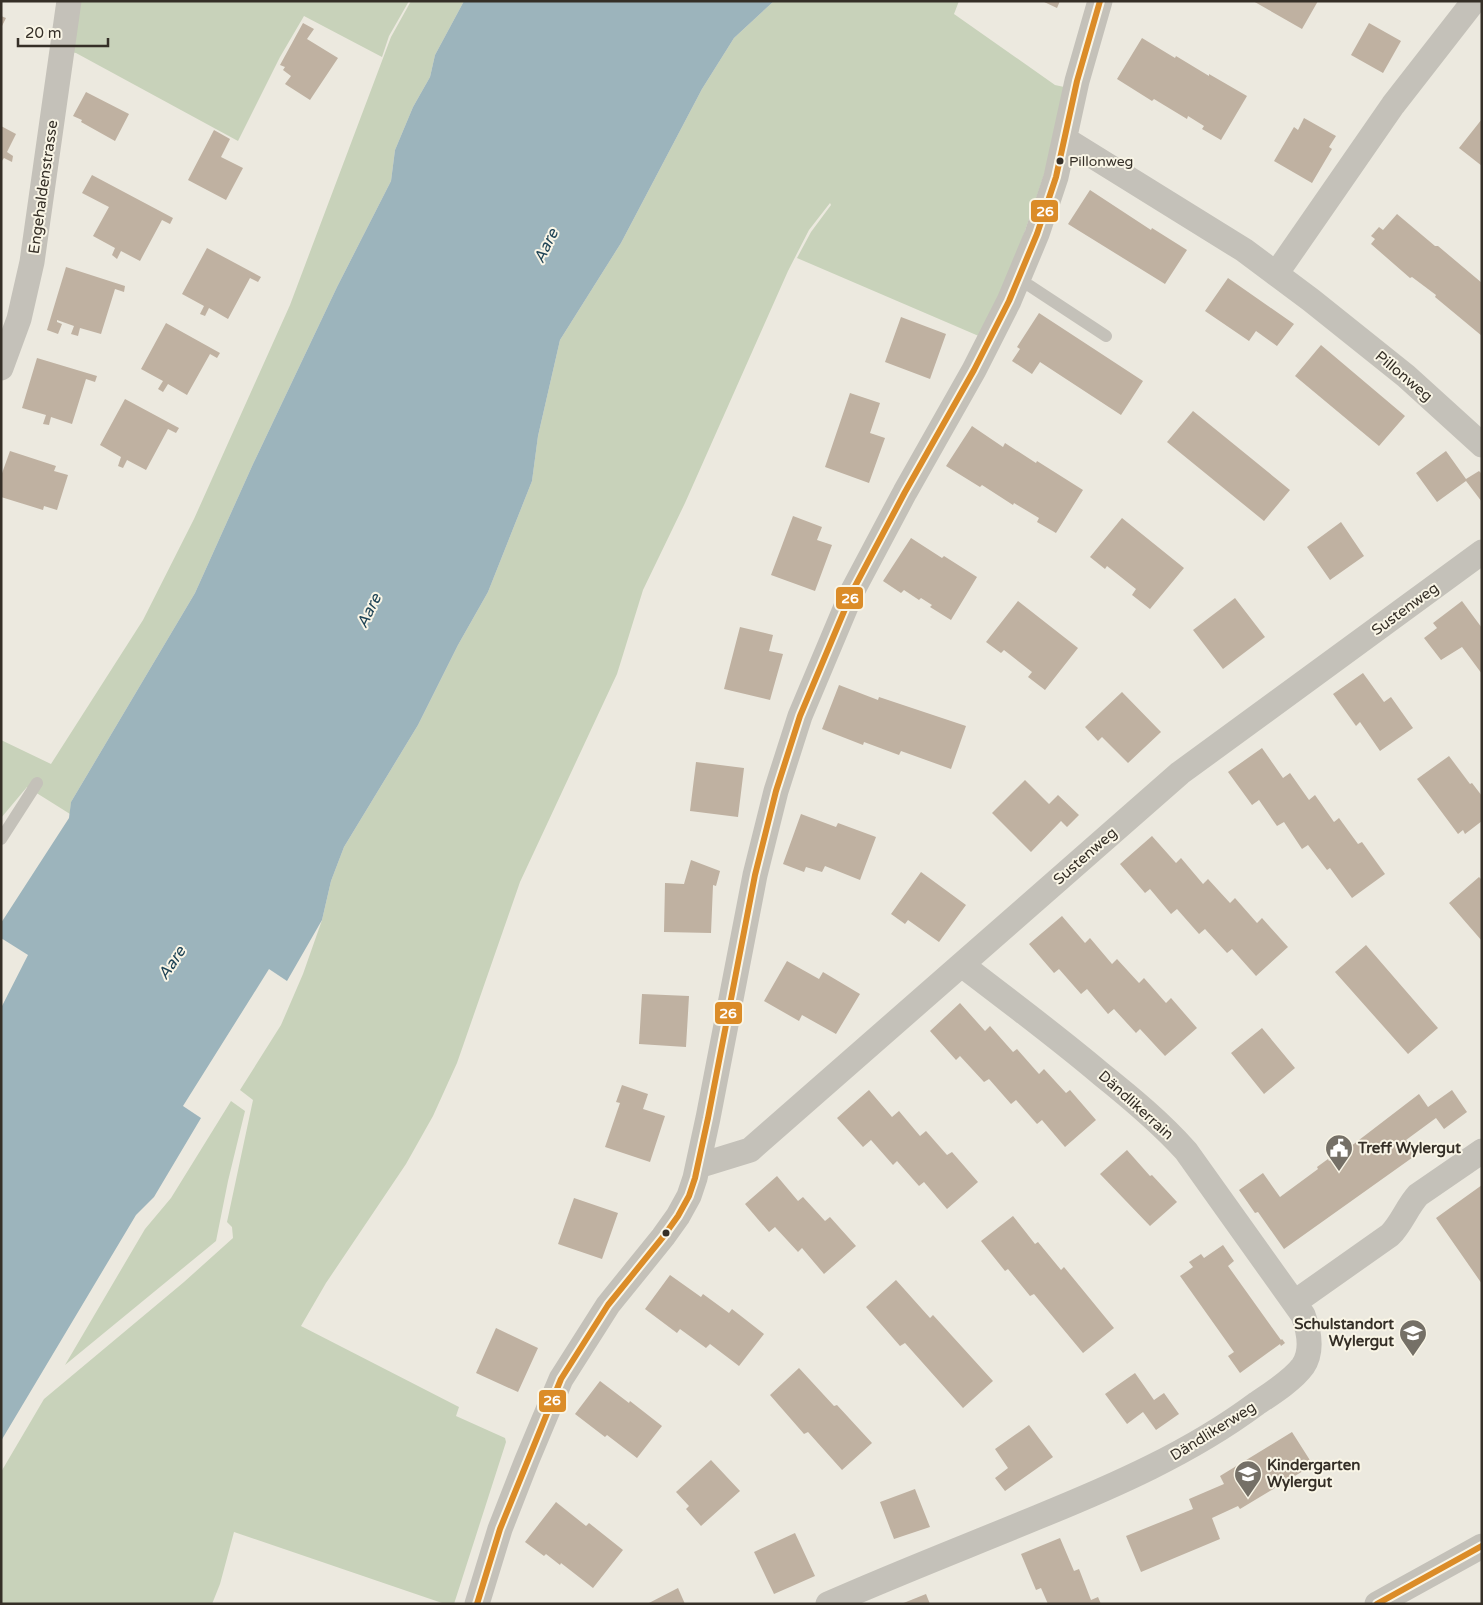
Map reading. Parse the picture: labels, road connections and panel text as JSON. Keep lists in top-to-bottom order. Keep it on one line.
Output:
{"streets":{"street":["Engehaldenstrasse","Pillonweg","Sustenweg","Dändlikerrain","Dändlikerweg"]},"crossings":[["Sustenweg","Dändlikerrain"],["Dändlikerrain","Dändlikerweg"]],"water":["Aare"],"places":{"other":["Pillonweg"],"public building":["Treff Wylergut"],"school or university":["Schulstandort Wylergut","Kindergarten Wylergut"]},"lines":["transit line 26"],"scale_bar":"20 m"}
